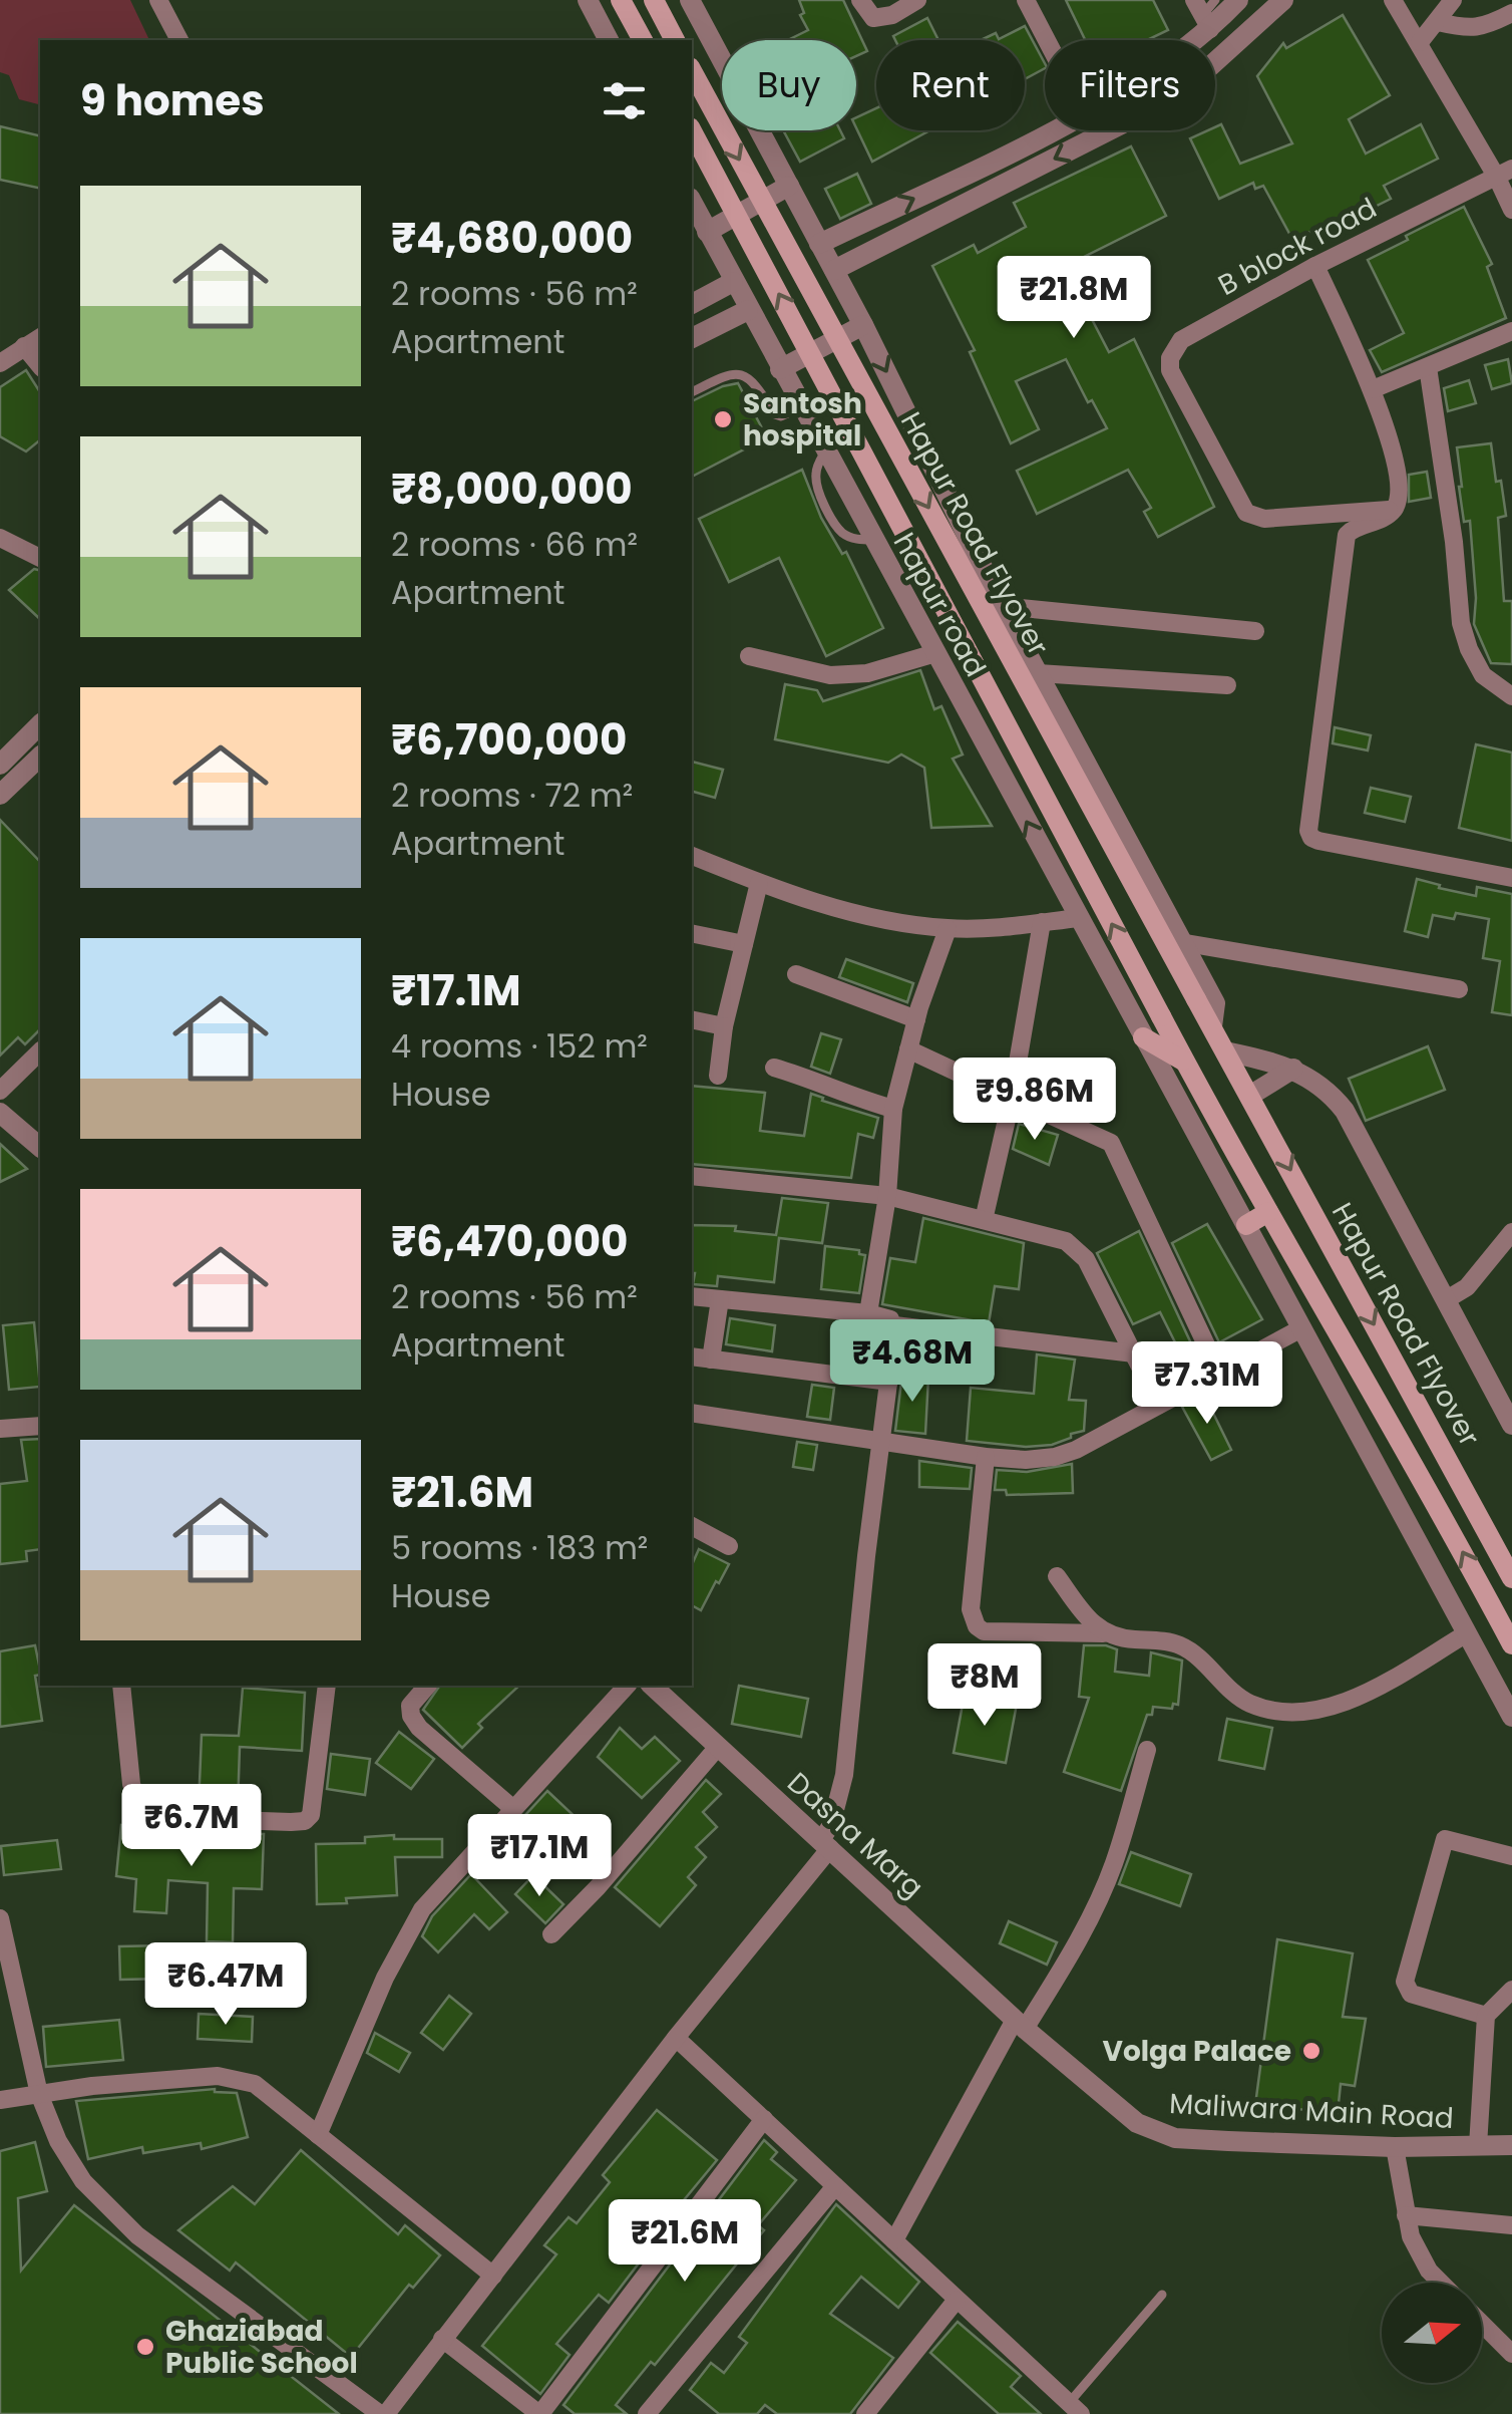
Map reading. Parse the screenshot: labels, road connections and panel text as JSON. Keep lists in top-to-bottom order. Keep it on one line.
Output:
{"streets":{"main road":["Hapur Road Flyover"],"street":["B block road","hapur road","Dasna Marg","Maliwara Main Road"]},"crossings":[["Dasna Marg","Maliwara Main Road"]],"places":["Santosh hospital","Volga Palace","Ghaziabad Public School"],"north":"right","page":{"chip":["Buy","Rent","Filters"],"heading":"9 homes","list":[{"name":"₹4,680,000","note":"2 rooms · 56 m² · Apartment"},{"name":"₹8,000,000","note":"2 rooms · 66 m² · Apartment"},{"name":"₹6,700,000","note":"2 rooms · 72 m² · Apartment"},{"name":"₹17.1M","note":"4 rooms · 152 m² · House"},{"name":"₹6,470,000","note":"2 rooms · 56 m² · Apartment"},{"name":"₹21.6M","note":"5 rooms · 183 m² · House"}],"price":["₹21.8M","₹9.86M","₹4.68M","₹7.31M","₹8M","₹6.7M","₹17.1M","₹6.47M","₹21.6M"]}}
